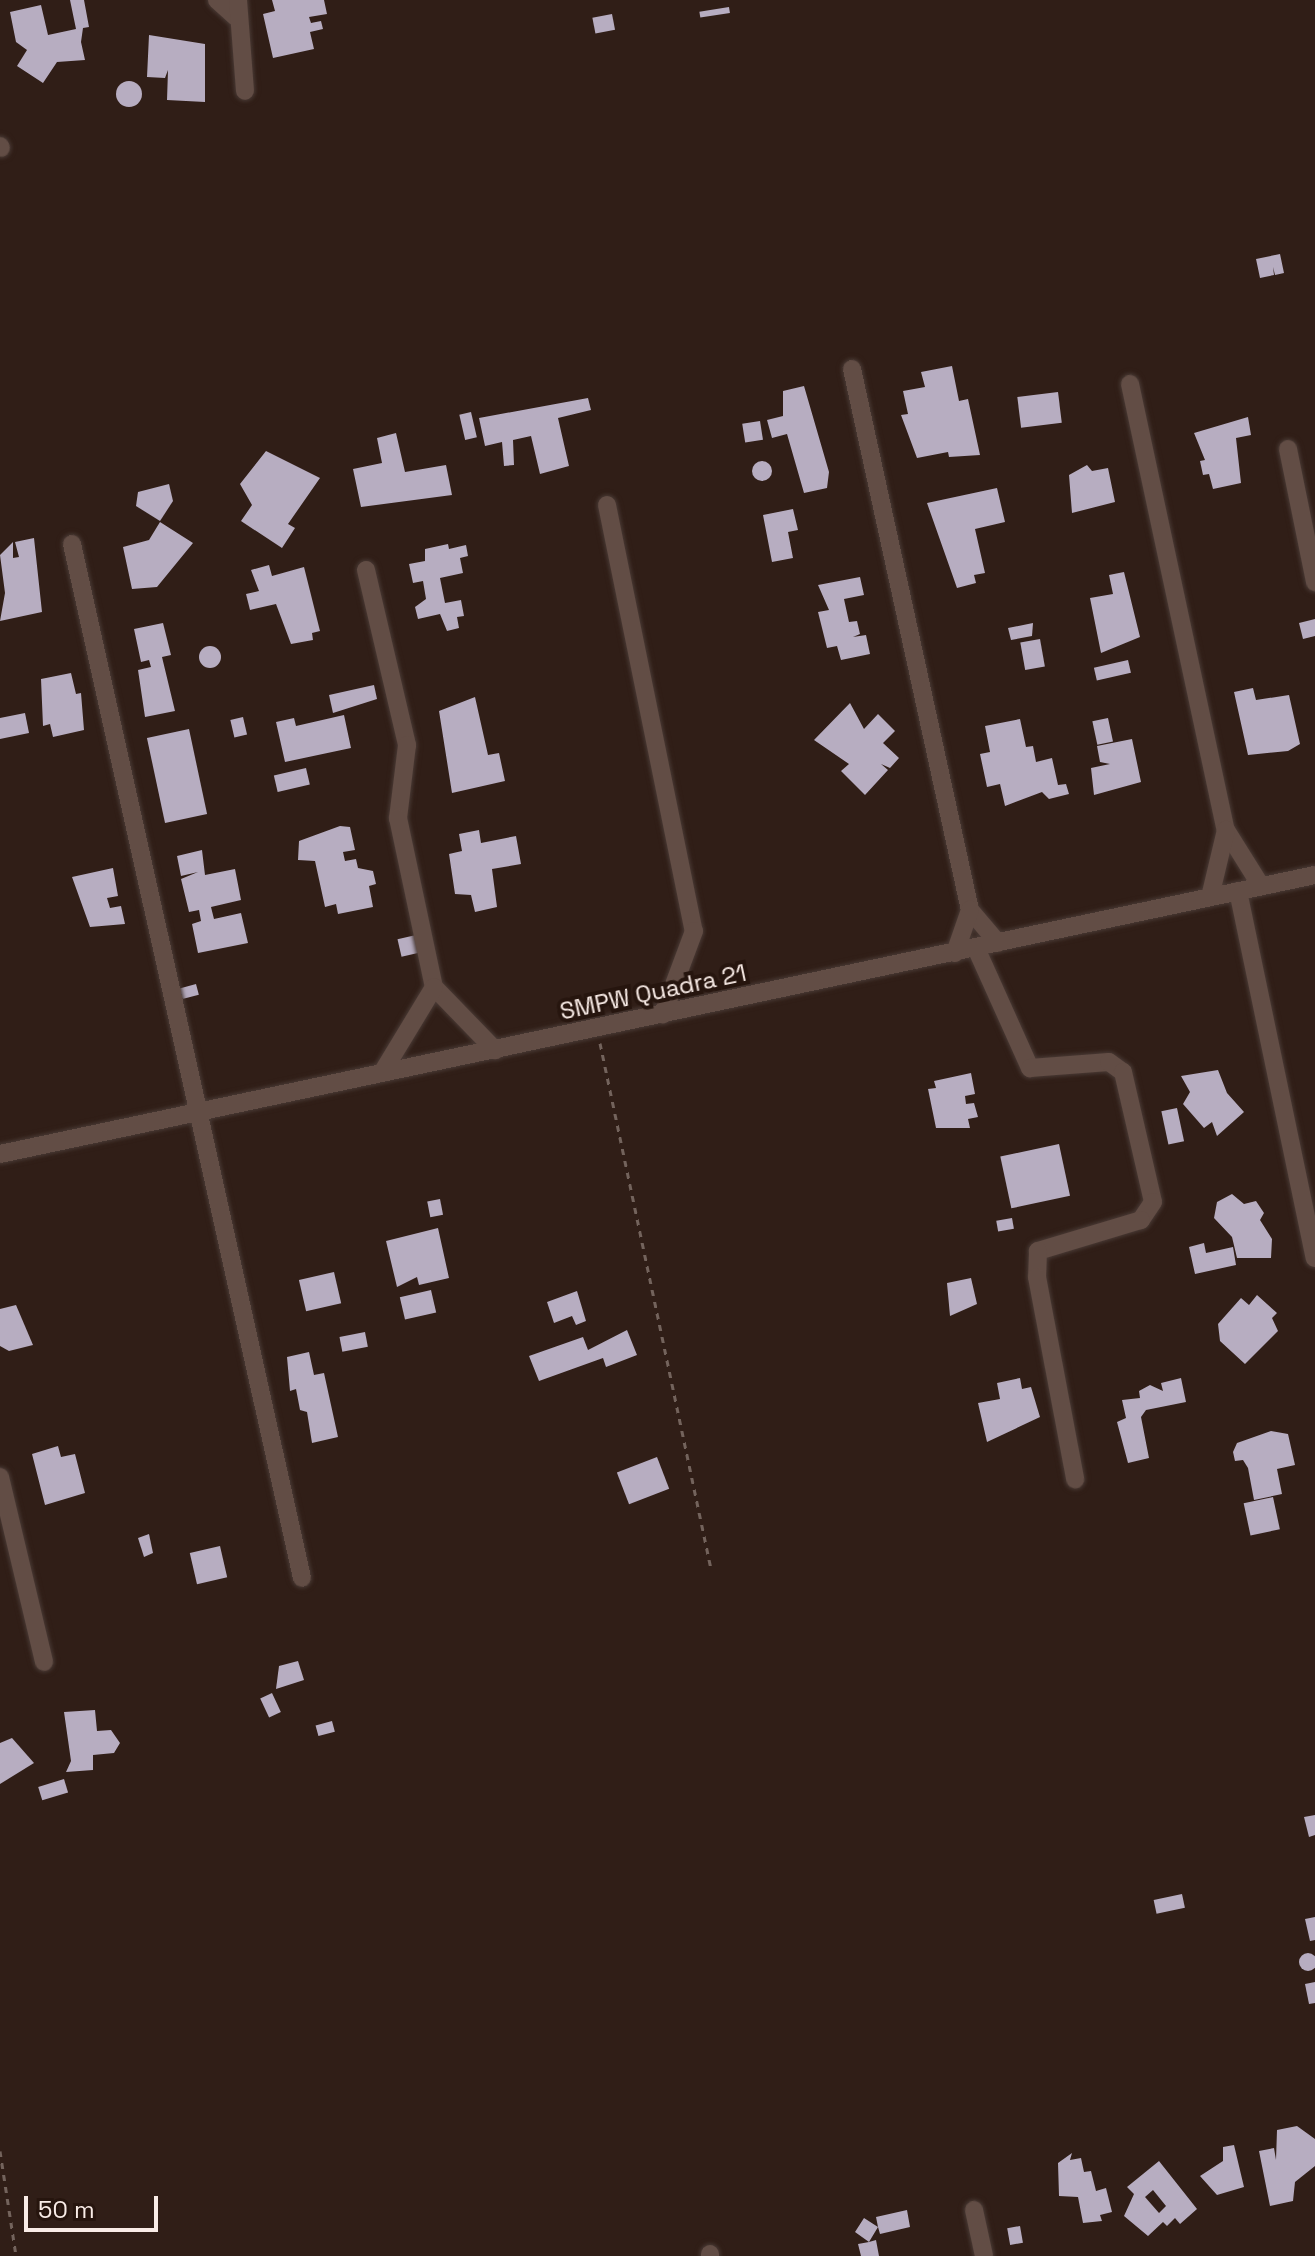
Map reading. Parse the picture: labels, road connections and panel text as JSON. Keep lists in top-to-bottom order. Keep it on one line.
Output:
{"streets":{"street":["SMPW Quadra 21"]},"scale_bar":"50 m"}
